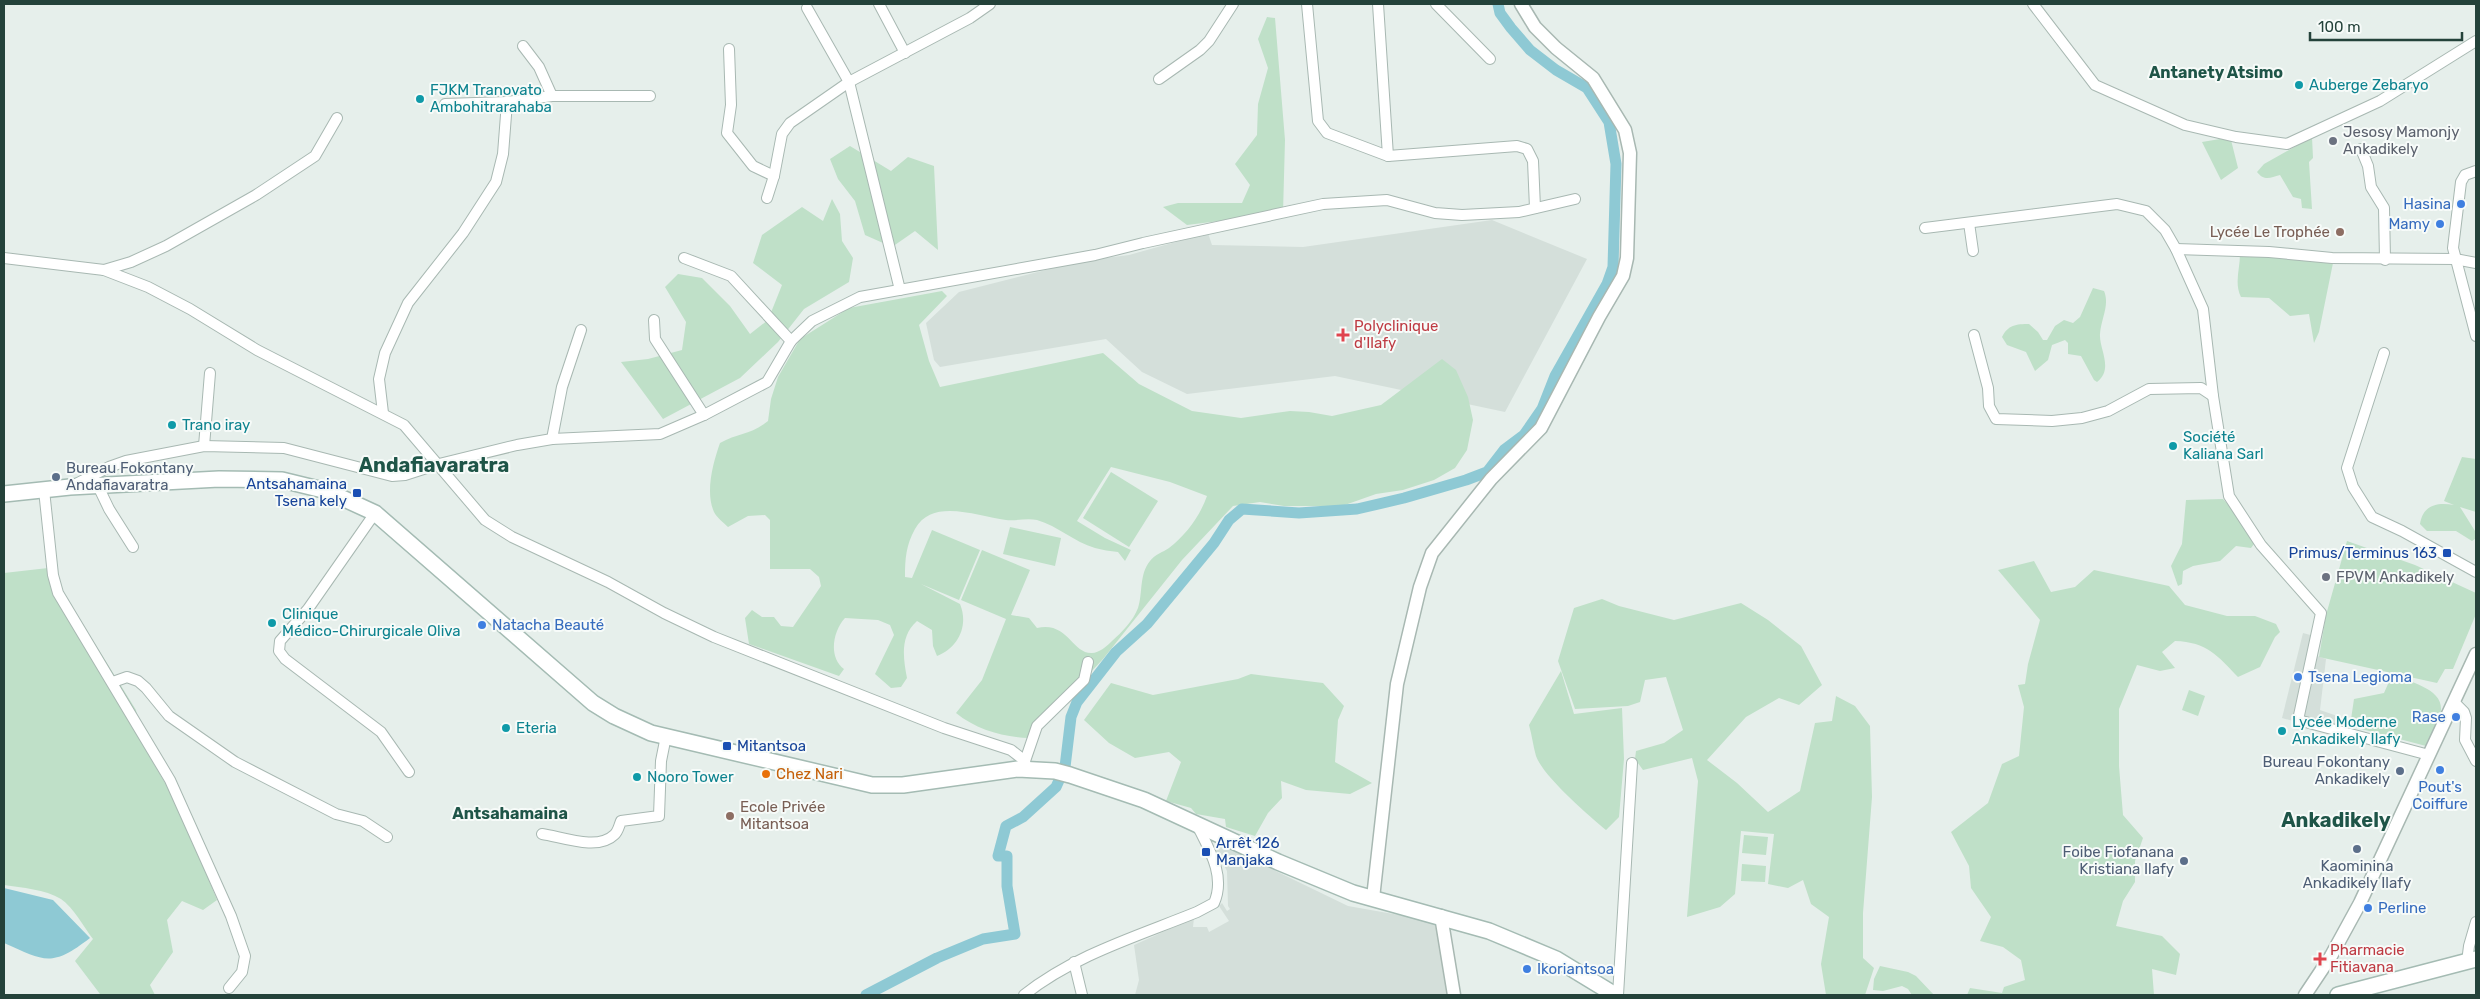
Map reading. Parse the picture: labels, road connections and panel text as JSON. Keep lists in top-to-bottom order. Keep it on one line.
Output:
{"districts":["Antanety Atsimo","Andafiavaratra","Antsahamaina","Ankadikely"],"places":{"other":["Auberge Zebaryo","FJKM Tranovato Ambohitrarahaba","Jesosy Mamonjy Ankadikely","Hasina","Mamy","Lycée Le Trophée","Trano iray","Société Kaliana Sarl","Bureau Fokontany Andafiavaratra","FPVM Ankadikely","Clinique Médico-Chirurgicale Oliva","Natacha Beauté","Tsena Legioma","Rase","Eteria","Lycée Moderne Ankadikely Ilafy","Pout's Coiffure","Bureau Fokontany Ankadikely","Chez Nari","Nooro Tower","Ecole Privée Mitantsoa","Kaominina Ankadikely Ilafy","Foibe Fiofanana Kristiana Ilafy","Perline","Ikoriantsoa"],"health":["Polyclinique d'Ilafy","Pharmacie Fitiavana"],"transit":["Antsahamaina Tsena kely","Primus/Terminus 163","Mitantsoa","Arrêt 126 Manjaka"]},"scale_bar":"100 m"}
